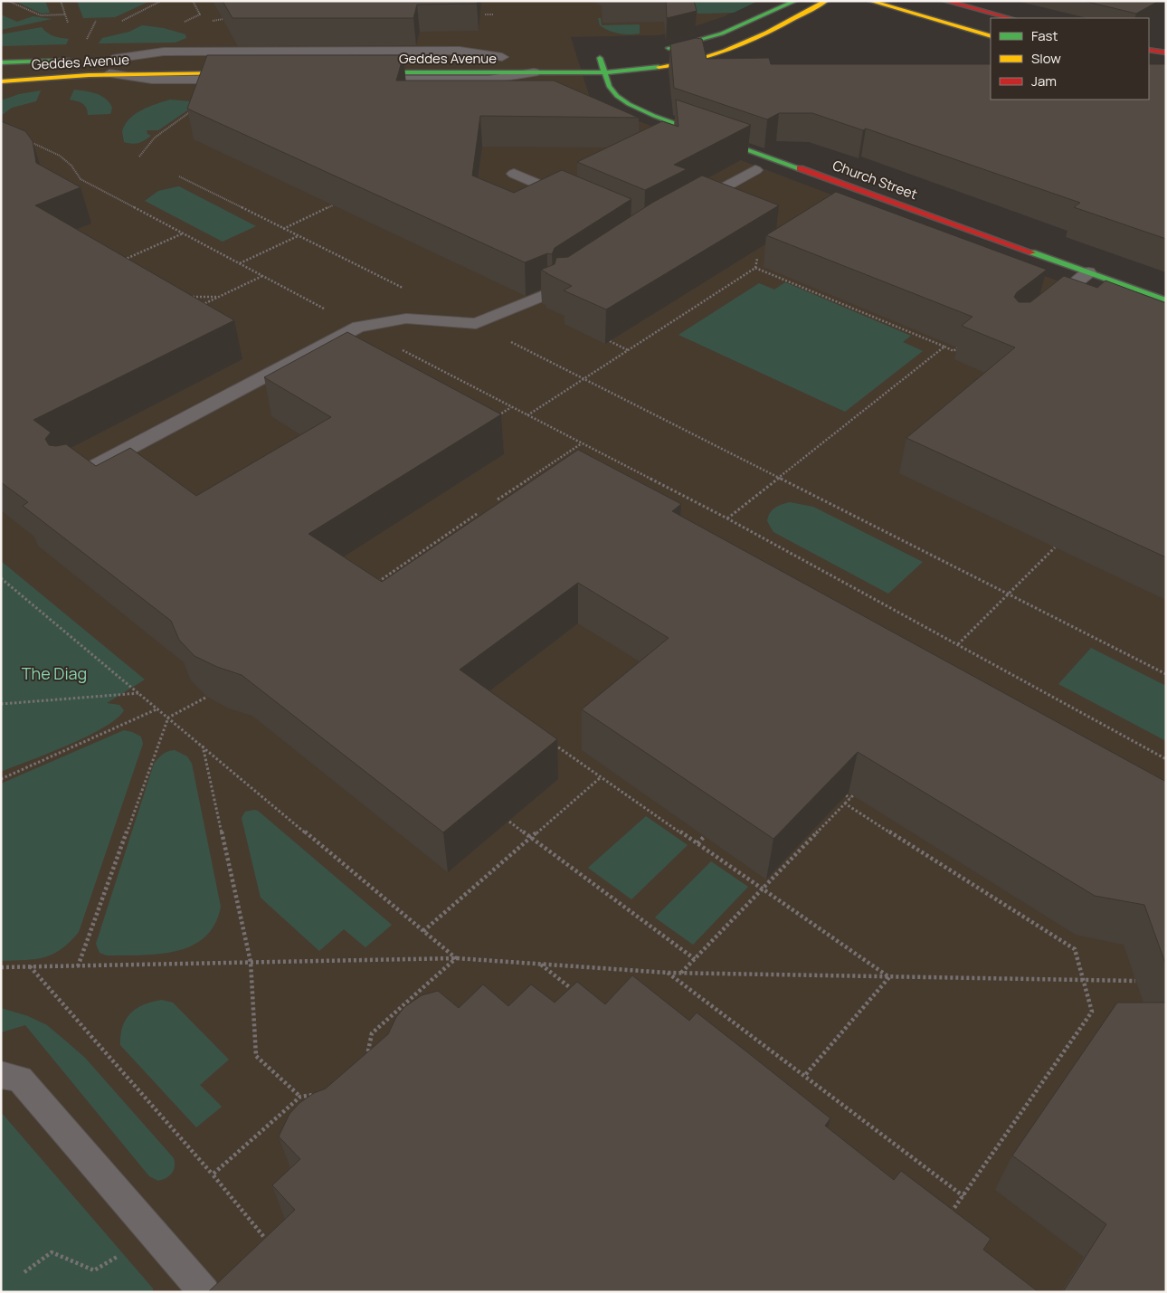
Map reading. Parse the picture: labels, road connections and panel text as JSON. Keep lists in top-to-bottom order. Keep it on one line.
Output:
{"streets":{"street":["Geddes Avenue","Church Street"]},"parks":["The Diag"],"legend":["Fast","Slow","Jam"]}
